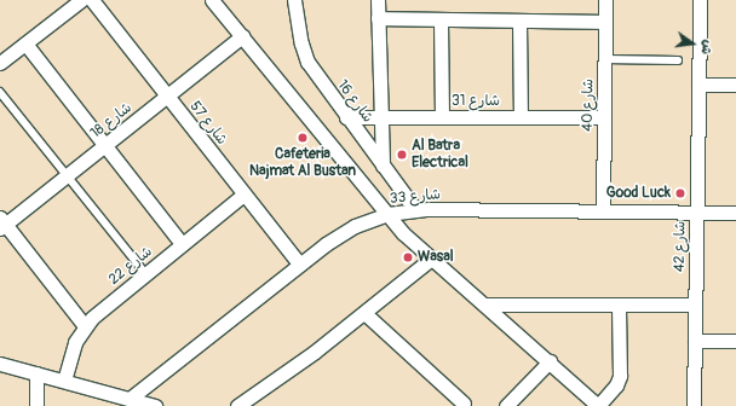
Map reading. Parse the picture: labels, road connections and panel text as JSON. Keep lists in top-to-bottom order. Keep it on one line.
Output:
{"streets":{"street":["شارع 16","شارع 31","شارع 40","شارع 18","شارع 57","شارع 33","شارع 42","شارع 22"]},"crossings":[["شارع 16","شارع 31"],["شارع 16","شارع 33"],["شارع 31","شارع 40"],["شارع 40","شارع 33"],["شارع 18","شارع 57"],["شارع 57","شارع 33"],["شارع 57","شارع 22"],["شارع 33","شارع 42"]],"places":["Cafeteria Najmat Al Bustan","Al Batra Electrical","Good Luck","Wasal"],"north":"right"}
